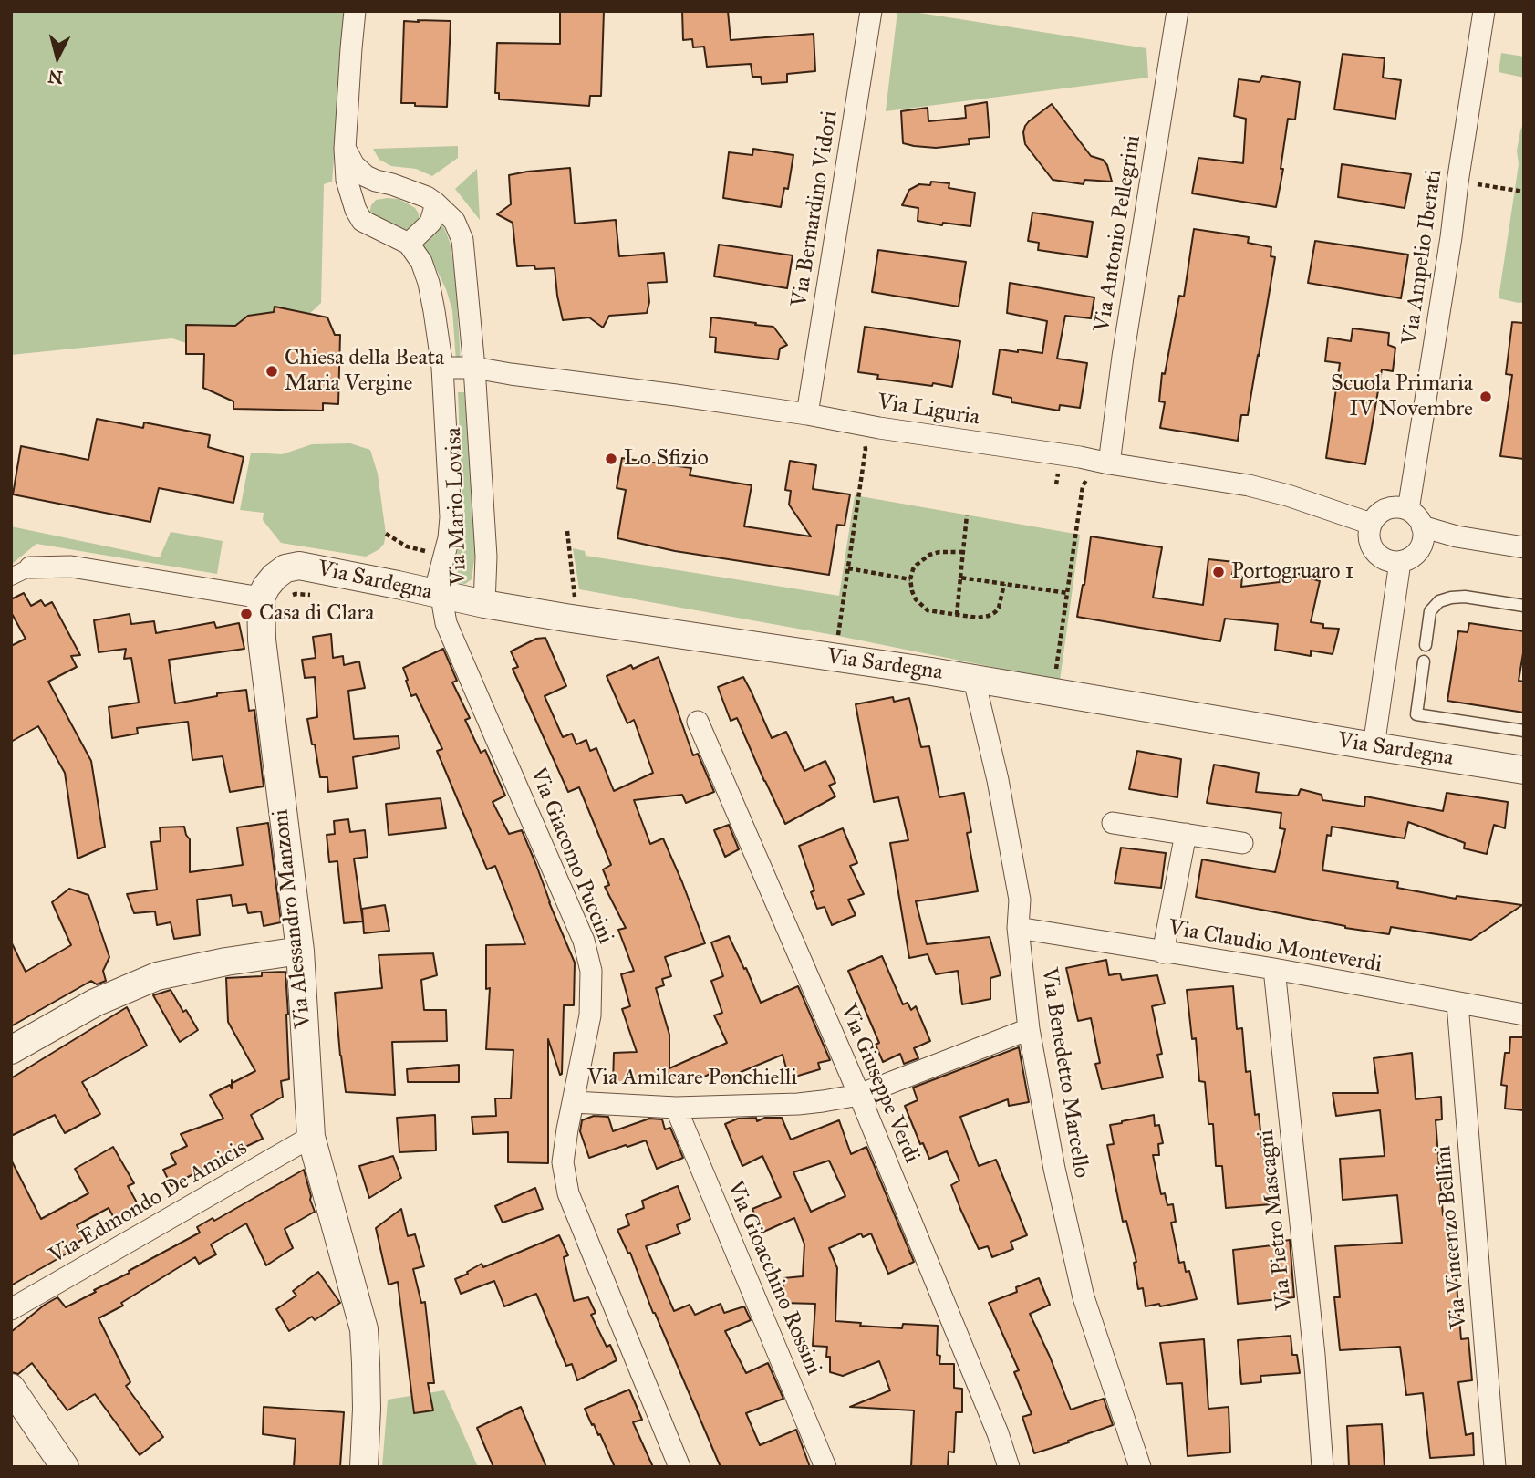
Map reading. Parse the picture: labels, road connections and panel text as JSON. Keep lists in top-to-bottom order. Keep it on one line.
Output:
{"streets":{"street":["Via Bernardino Vidori","Via Antonio Pellegrini","Via Ampelio Iberati","Via Liguria","Via Mario Lovisa","Via Sardegna","Via Giacomo Puccini","Via Alessandro Manzoni","Via Claudio Monteverdi","Via Benedetto Marcello","Via Amilcare Ponchielli","Via Giuseppe Verdi","Via Edmondo De Amicis","Via Pietro Mascagni","Via Vincenzo Bellini","Via Gioacchino Rossini"]},"crossings":[["Via Bernardino Vidori","Via Liguria"],["Via Antonio Pellegrini","Via Liguria"],["Via Ampelio Iberati","Via Liguria"],["Via Liguria","Via Mario Lovisa"],["Via Mario Lovisa","Via Sardegna"],["Via Mario Lovisa","Via Giacomo Puccini"],["Via Sardegna","Via Giacomo Puccini"],["Via Sardegna","Via Alessandro Manzoni"],["Via Sardegna","Via Benedetto Marcello"],["Via Giacomo Puccini","Via Amilcare Ponchielli"],["Via Alessandro Manzoni","Via Edmondo De Amicis"],["Via Claudio Monteverdi","Via Benedetto Marcello"],["Via Claudio Monteverdi","Via Pietro Mascagni"],["Via Claudio Monteverdi","Via Vincenzo Bellini"],["Via Benedetto Marcello","Via Amilcare Ponchielli"],["Via Amilcare Ponchielli","Via Giuseppe Verdi"],["Via Amilcare Ponchielli","Via Gioacchino Rossini"]],"places":["Chiesa della Beata Maria Vergine","Scuola Primaria IV Novembre","Lo Sfizio","Portogruaro 1","Casa di Clara"],"north":"bottom"}
